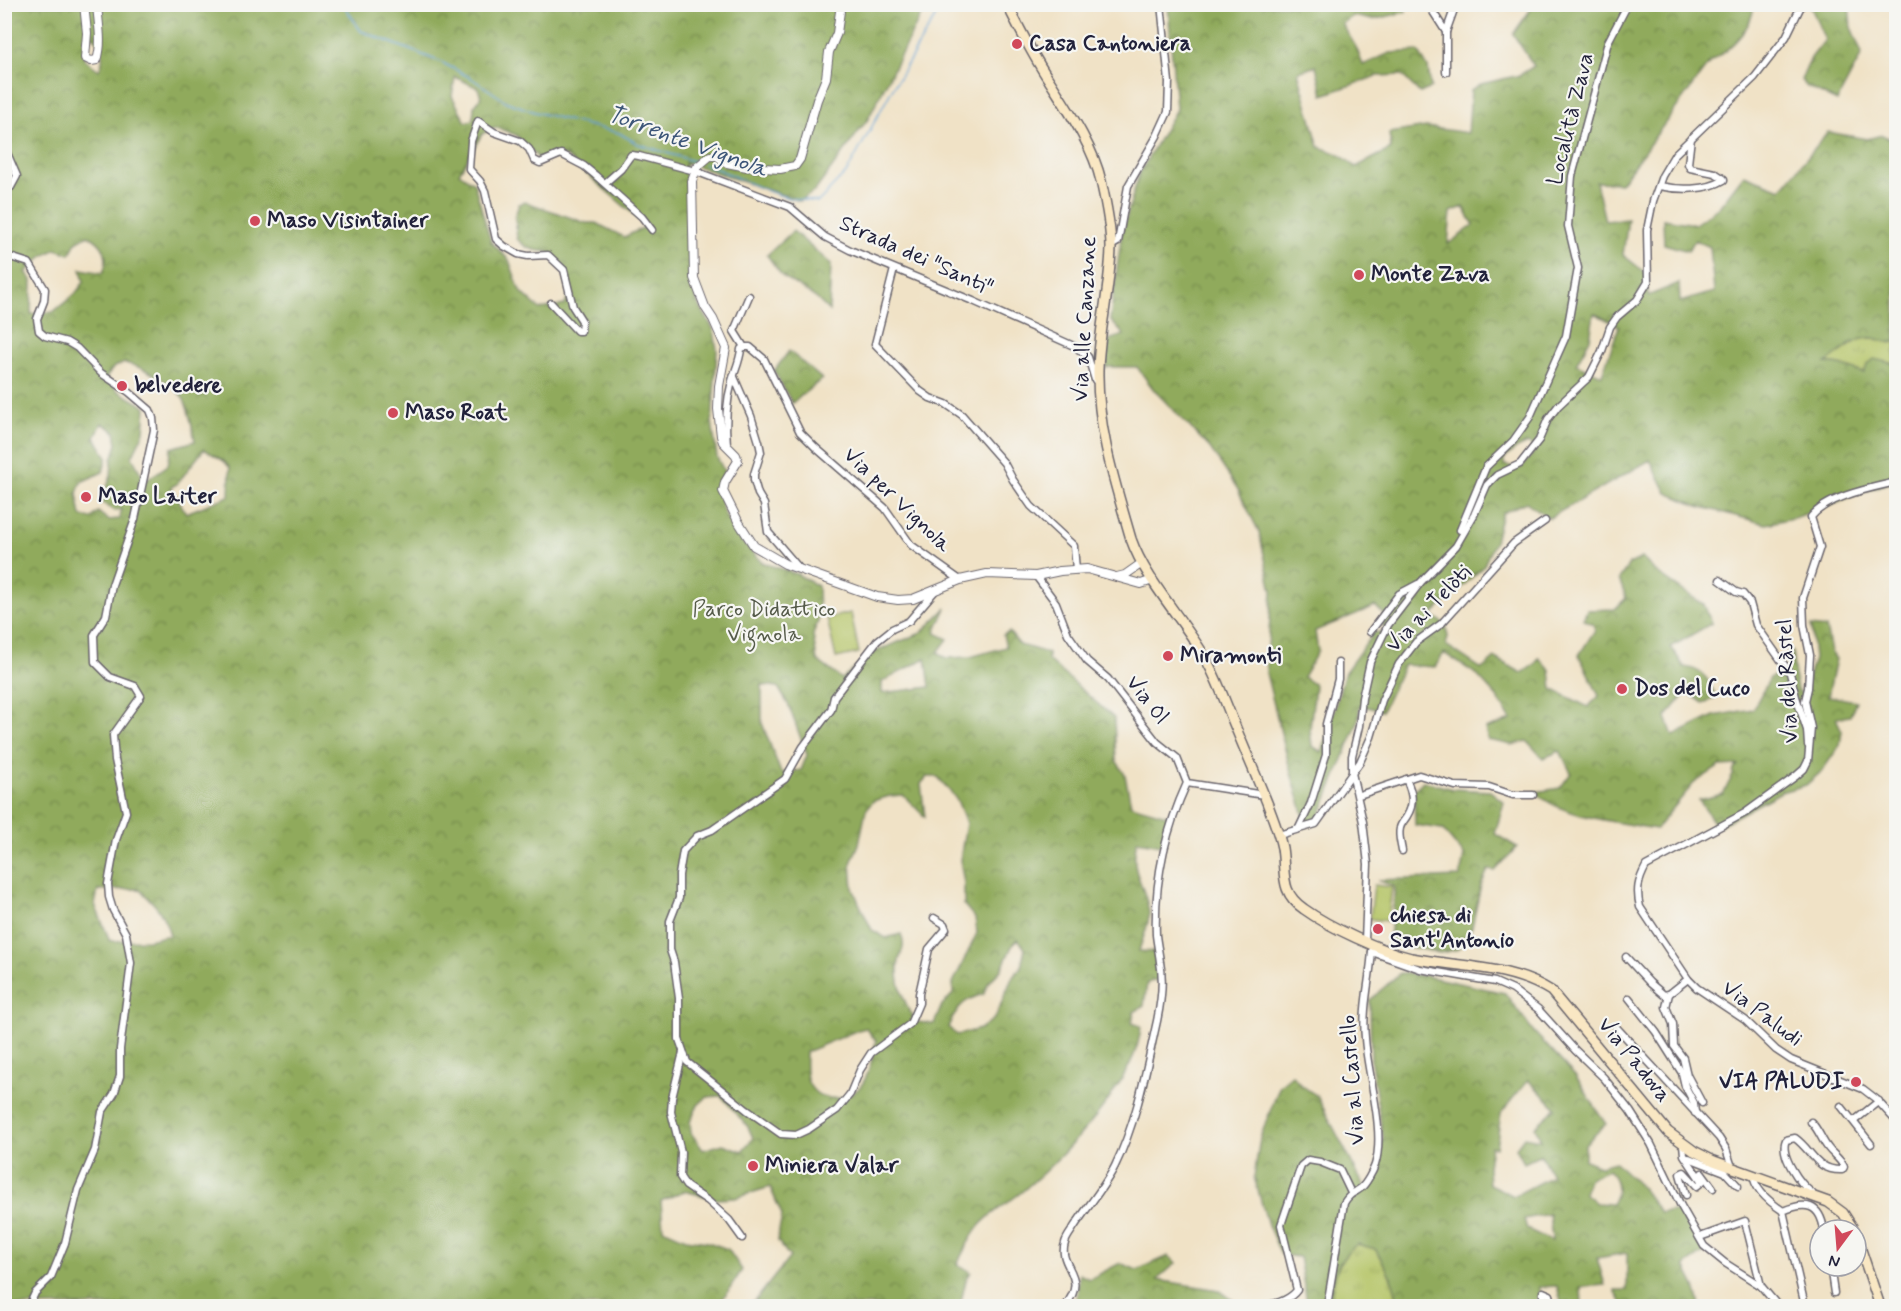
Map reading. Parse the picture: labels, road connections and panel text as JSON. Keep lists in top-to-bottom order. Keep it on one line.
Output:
{"streets":{"main road":["Via alle Canzane","Via Padova"],"street":["Località Zava","Strada dei \"Santi\"","Via per Vignola","Via ai Telòti","Via del Ràstel","Via Ol","Via Paludi","Via al Castello"]},"crossings":[["Strada dei \"Santi\"","Via alle Canzane"],["Via alle Canzane","Via ai Telòti"],["Via alle Canzane","Via Padova"],["Via ai Telòti","Via Padova"],["Via ai Telòti","Via al Castello"],["Via del Ràstel","Via Paludi"],["Via Padova","Via al Castello"]],"water":["Torrente Vignola"],"parks":["Parco Didattico Vignola"],"places":["Casa Cantoniera","Maso Visintainer","Monte Zava","belvedere","Maso Roat","Maso Laiter","Miramonti","Dos del Cuco","chiesa di Sant'Antonio","VIA PALUDI","Miniera Valar"],"north":"bottom"}
